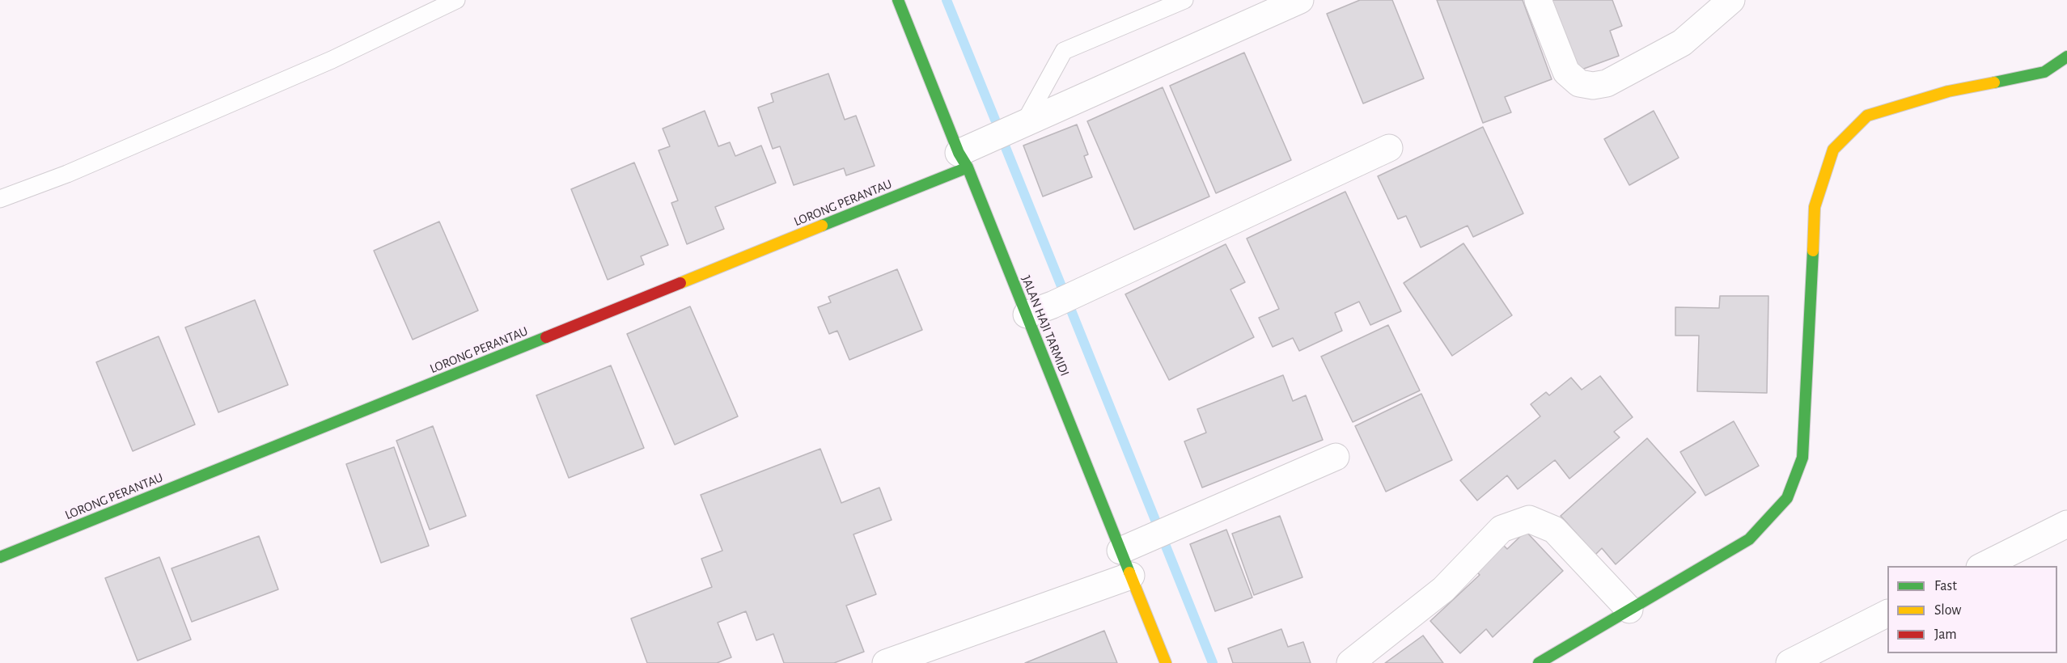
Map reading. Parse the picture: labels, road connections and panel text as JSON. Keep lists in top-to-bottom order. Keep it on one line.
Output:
{"streets":{"street":["LORONG PERANTAU","JALAN HAJI TARMIDI"]},"crossings":[["LORONG PERANTAU","JALAN HAJI TARMIDI"]],"legend":["Fast","Slow","Jam"]}
